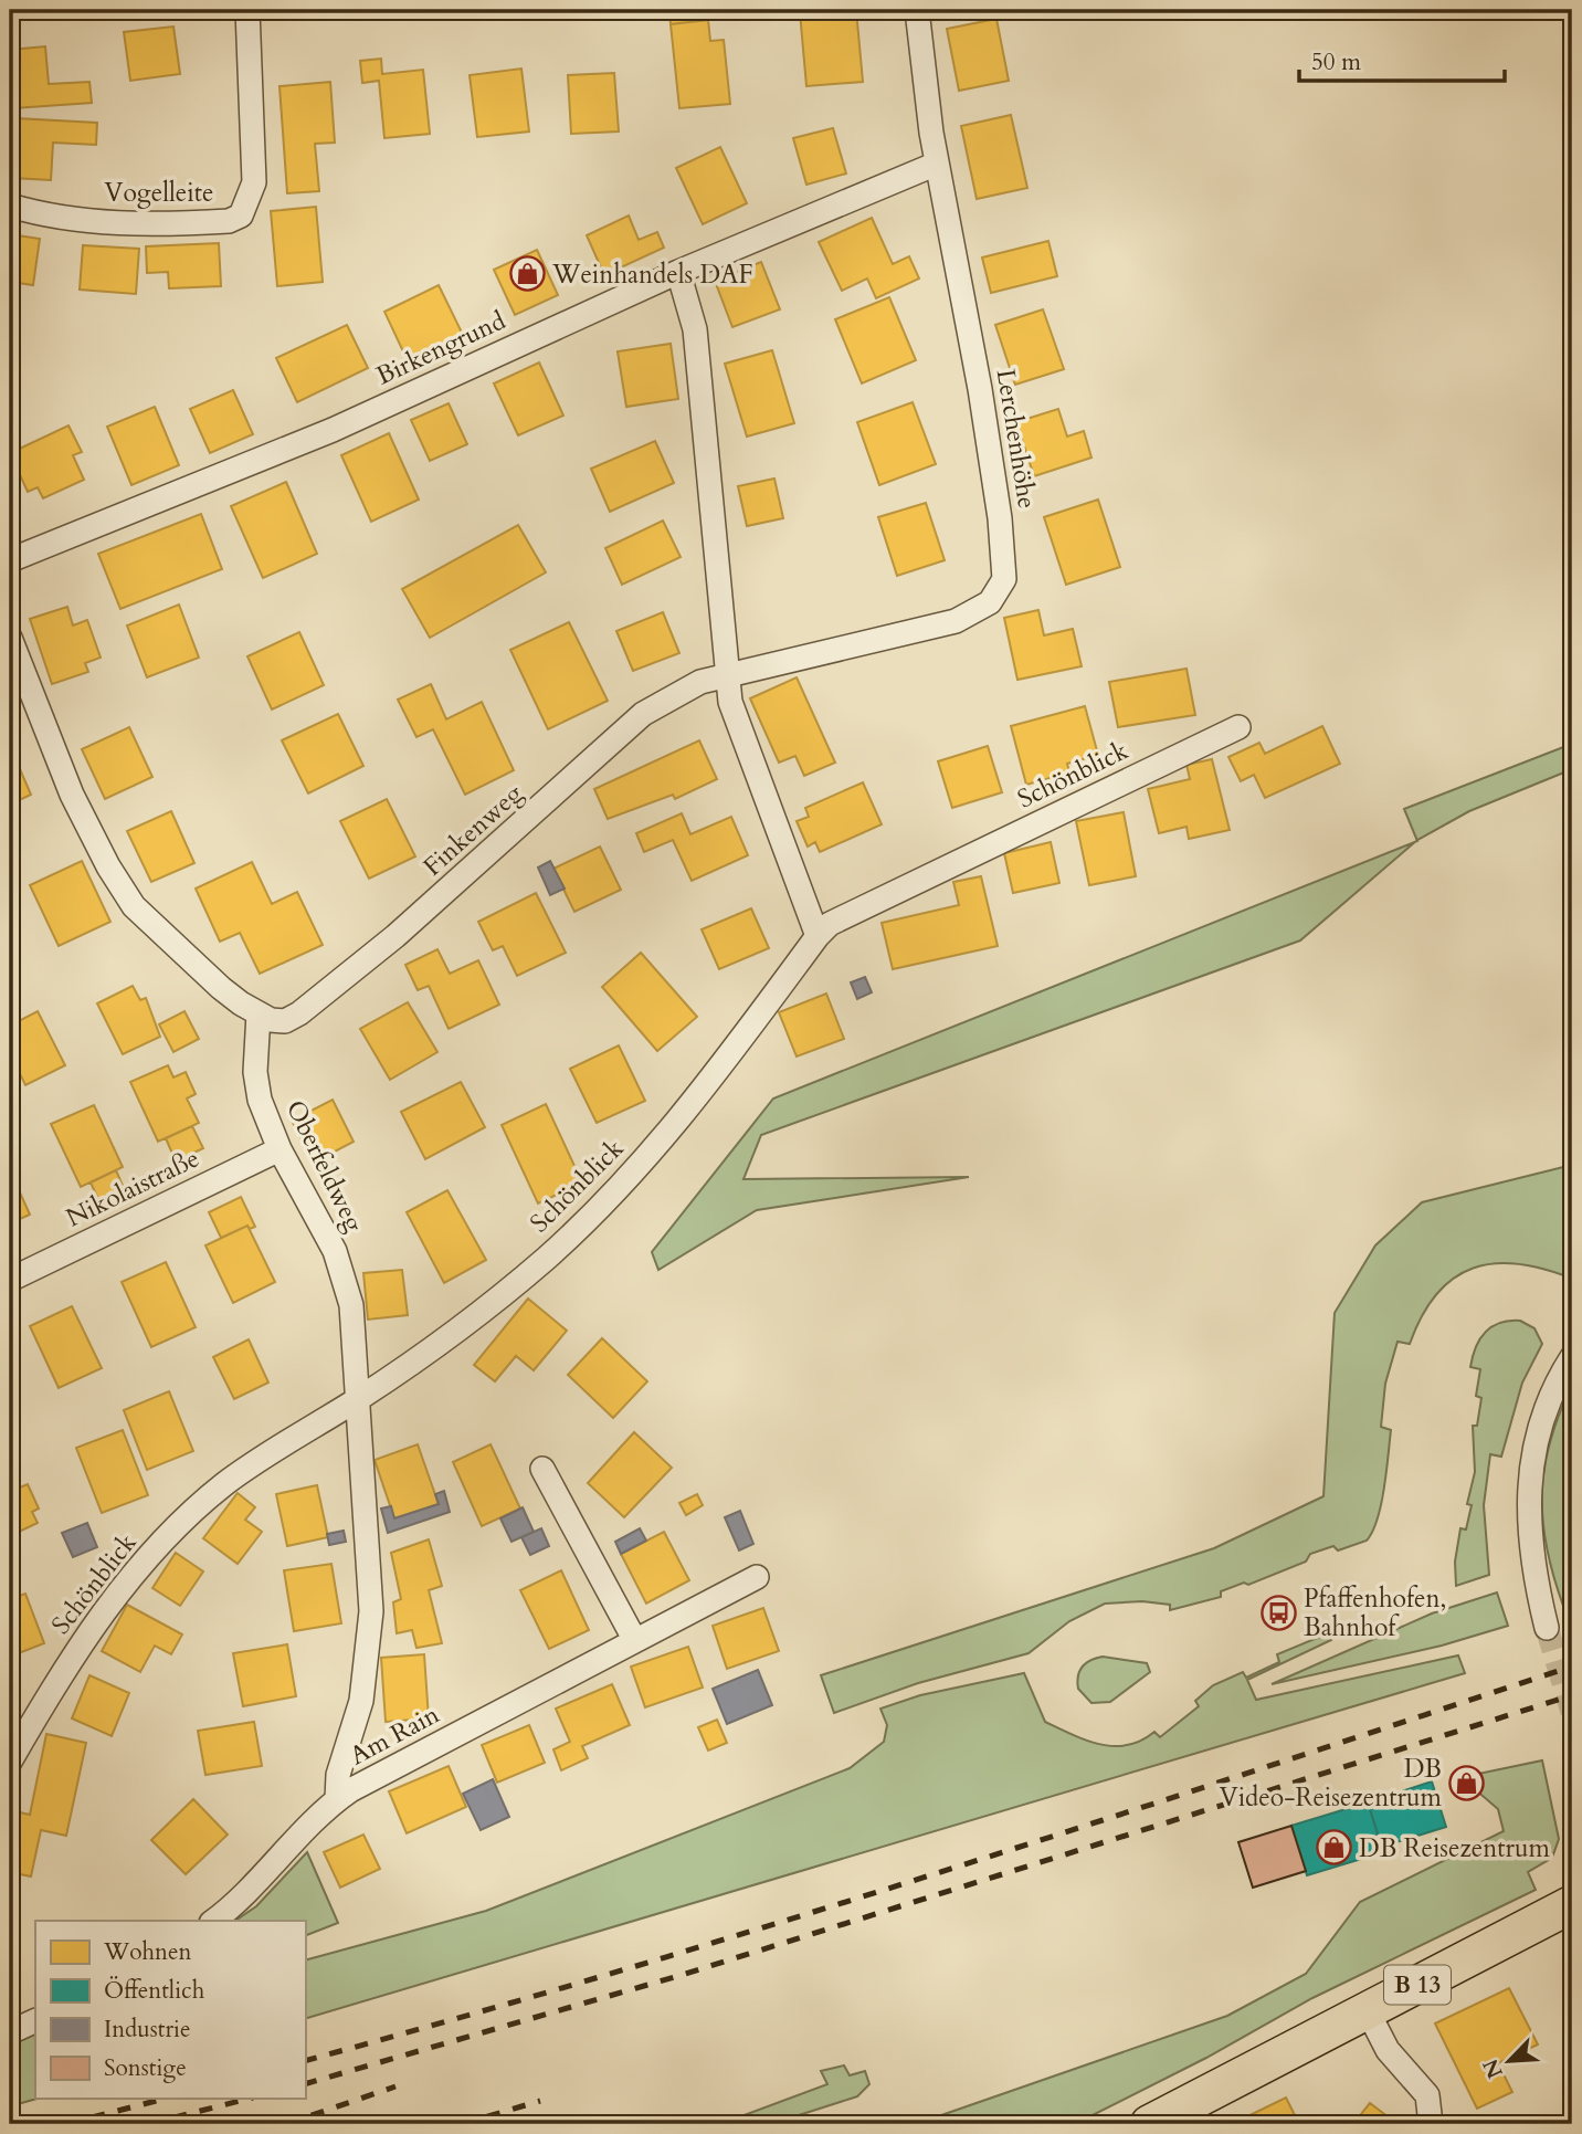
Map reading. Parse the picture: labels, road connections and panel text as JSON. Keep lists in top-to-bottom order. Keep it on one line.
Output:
{"streets":{"main road":["B 13"],"street":["Vogelleite","Birkengrund","Lerchenhöhe","Schönblick","Finkenweg","Oberfeldweg","Nikolaistraße","Am Rain"]},"crossings":[["Birkengrund","Lerchenhöhe"],["Lerchenhöhe","Finkenweg"],["Schönblick","Oberfeldweg"],["Finkenweg","Oberfeldweg"],["Oberfeldweg","Nikolaistraße"],["Oberfeldweg","Am Rain"]],"places":{"shop":["Weinhandels DAF","DB Video-Reisezentrum","DB Reisezentrum"],"bus stop":["Pfaffenhofen, Bahnhof"]},"legend":["Wohnen","Öffentlich","Industrie","Sonstige"],"scale_bar":"50 m","north":"bottom left"}
